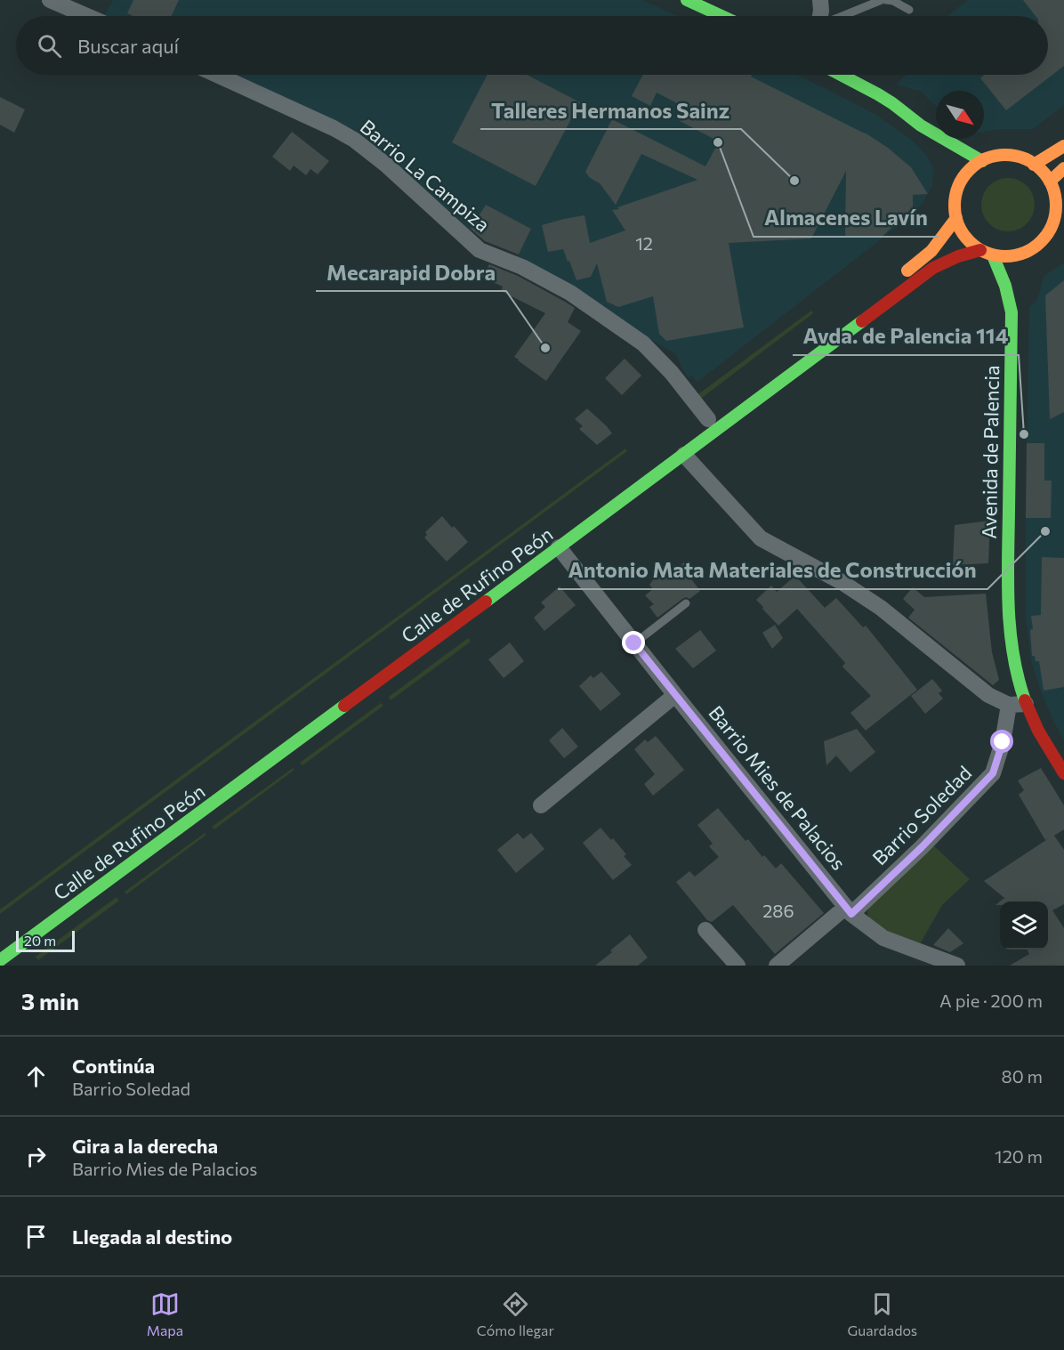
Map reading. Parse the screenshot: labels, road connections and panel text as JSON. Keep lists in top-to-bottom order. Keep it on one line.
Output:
{"streets":{"main road":["Avenida de Palencia","Calle de Rufino Peón"],"street":["Barrio La Campiza","Barrio Mies de Palacios","Barrio Soledad"]},"crossings":[["Avenida de Palencia","Calle de Rufino Peón"],["Calle de Rufino Peón","Barrio Mies de Palacios"],["Barrio Mies de Palacios","Barrio Soledad"]],"places":["Almacenes Lavín","Talleres Hermanos Sainz","Mecarapid Dobra","Avda. de Palencia 114","Antonio Mata Materiales de Construcción"],"house_numbers":["12","286"],"scale_bar":"20 m","north":"bottom right","page":{"search":"Buscar aquí","scale":"20 m","heading":["3 min","A pie · 200 m"],"list":[["Continúa","Barrio Soledad","80 m"],["Gira a la derecha","Barrio Mies de Palacios","120 m"],"Llegada al destino"],"nav":["Mapa","Cómo llegar","Guardados"]}}
